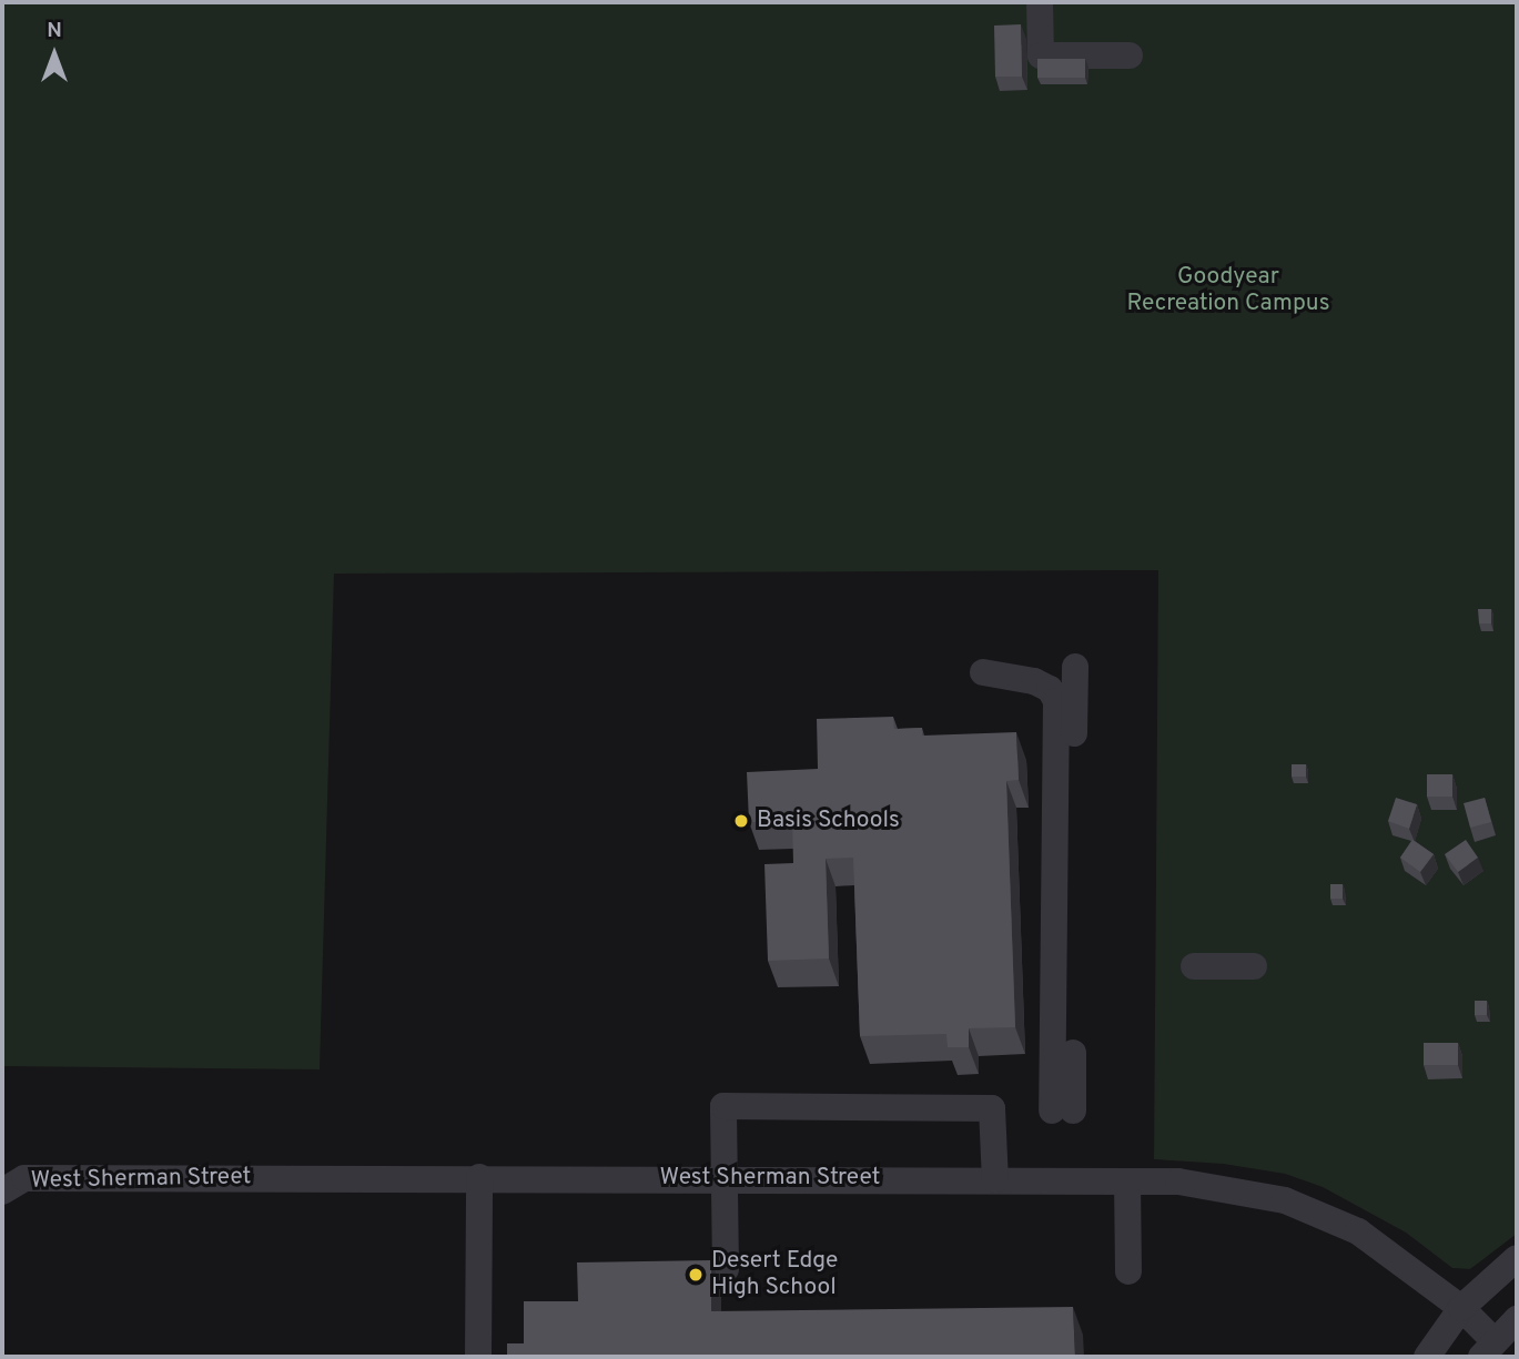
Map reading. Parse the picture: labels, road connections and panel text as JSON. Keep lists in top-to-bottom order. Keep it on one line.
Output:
{"streets":{"street":["West Sherman Street"]},"parks":["Goodyear Recreation Campus"],"places":["Basis Schools","Desert Edge High School"],"north":"top"}
